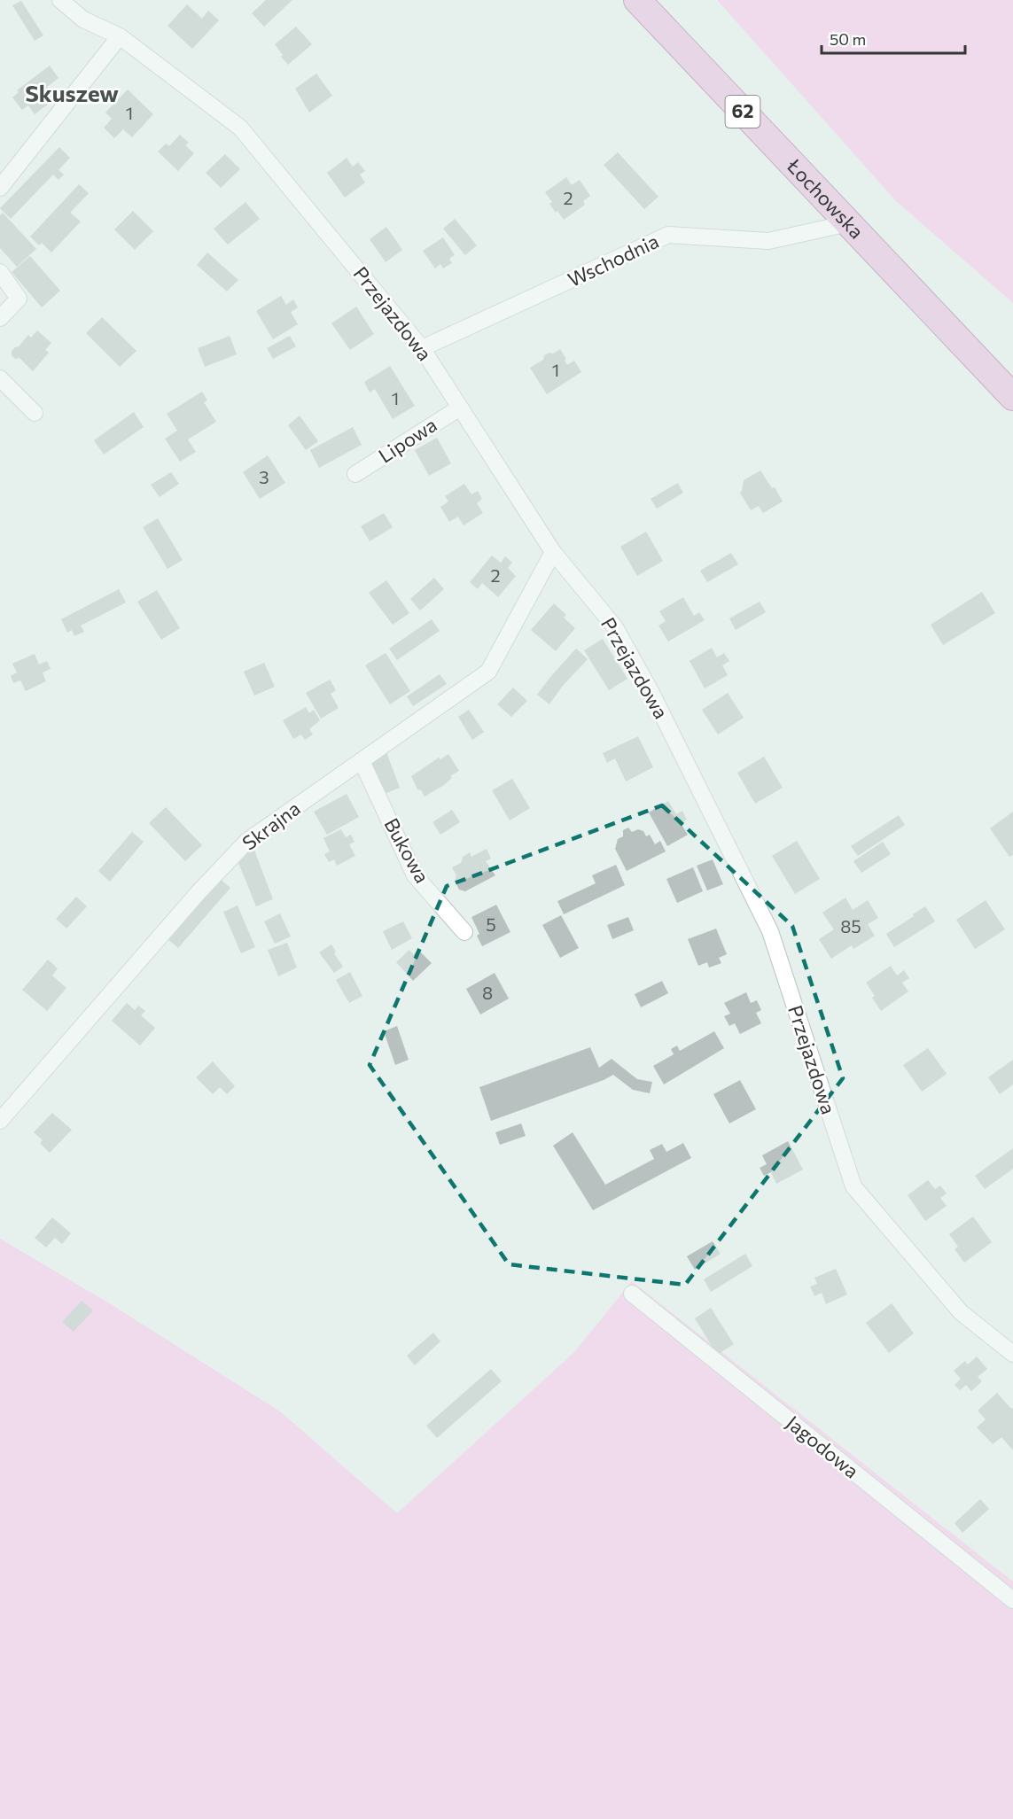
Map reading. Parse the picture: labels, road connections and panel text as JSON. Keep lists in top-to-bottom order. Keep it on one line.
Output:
{"streets":{"main road":["62","Łochowska"],"street":["Wschodnia","Przejazdowa","Lipowa","Skrajna","Bukowa","Jagodowa"]},"crossings":[["Łochowska","Wschodnia"],["Wschodnia","Przejazdowa"],["Przejazdowa","Lipowa"],["Przejazdowa","Skrajna"],["Skrajna","Bukowa"]],"districts":["Skuszew"],"house_numbers":["1","2","1","1","3","2","5","85","8"],"scale_bar":"50 m"}
